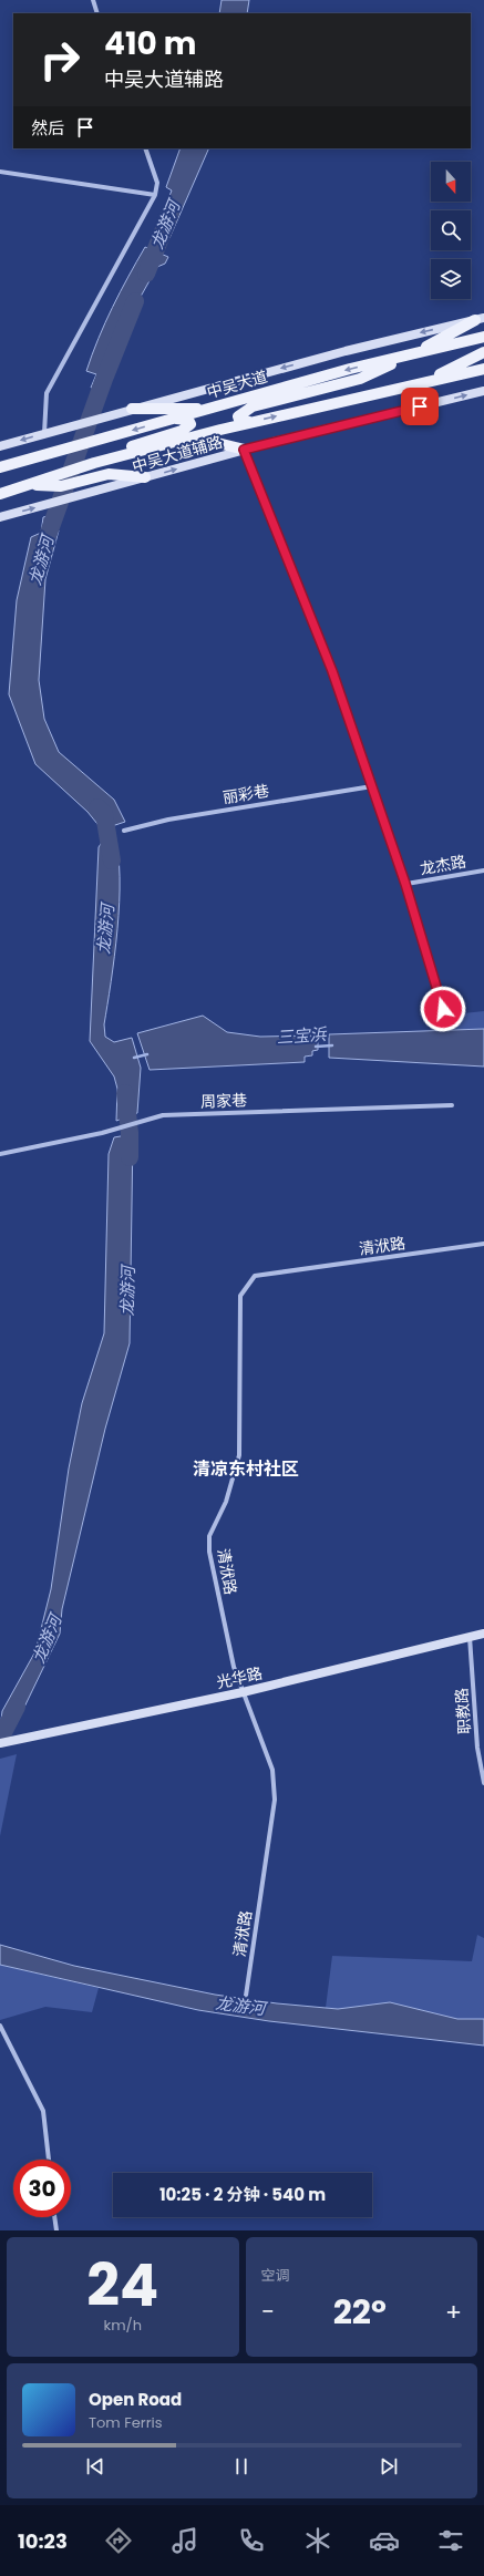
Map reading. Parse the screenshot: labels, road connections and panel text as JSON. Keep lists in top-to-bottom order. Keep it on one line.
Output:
{"streets":{"main road":["中吴大道","中吴大道辅路","光华路"],"street":["丽彩巷","龙杰路","周家巷","清洑路","职教路"]},"crossings":[["清洑路","光华路"],["光华路","职教路"]],"districts":["清凉东村社区"],"water":["龙游河","三宝浜"],"north":"bottom","page":{"turn":["410 m","中吴大道辅路"],"then":"然后","limit":"30","trip":"10:25 · 2 分钟 · 540 m","tile":[["24","km/h"],"空调"],"heat":["−","22°","+"],"song":["Open Road","Tom Ferris"],"tabs":"10:23"}}
